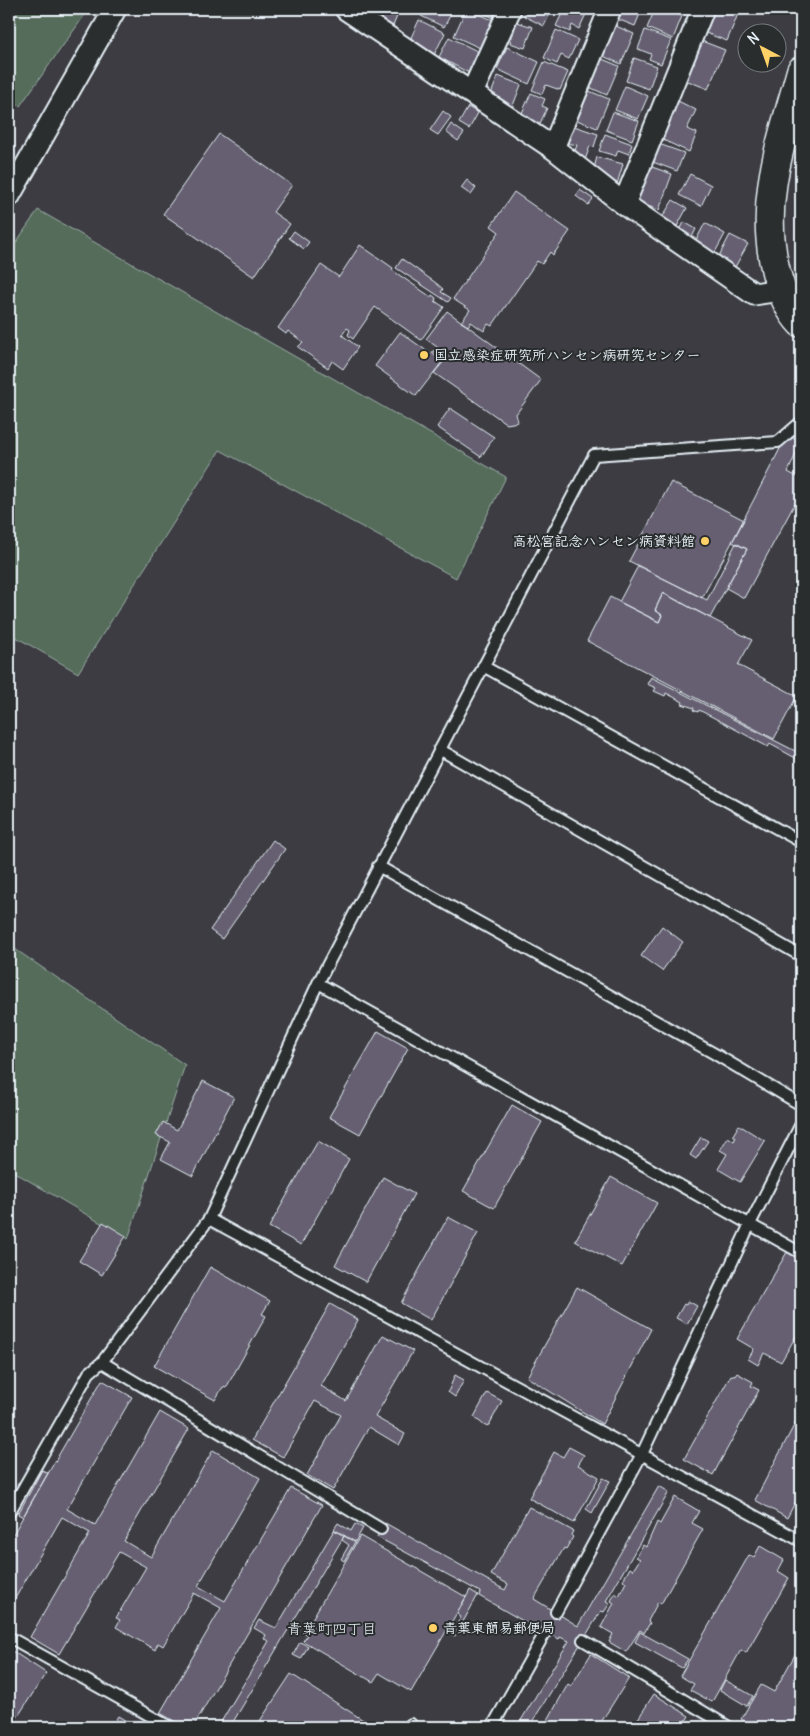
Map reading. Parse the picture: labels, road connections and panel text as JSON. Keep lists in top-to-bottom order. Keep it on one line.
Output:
{"districts":["青葉町四丁目"],"places":["国立感染症研究所ハンセン病研究センター","高松宮記念ハンセン病資料館","青葉東簡易郵便局"],"north":"top left"}
